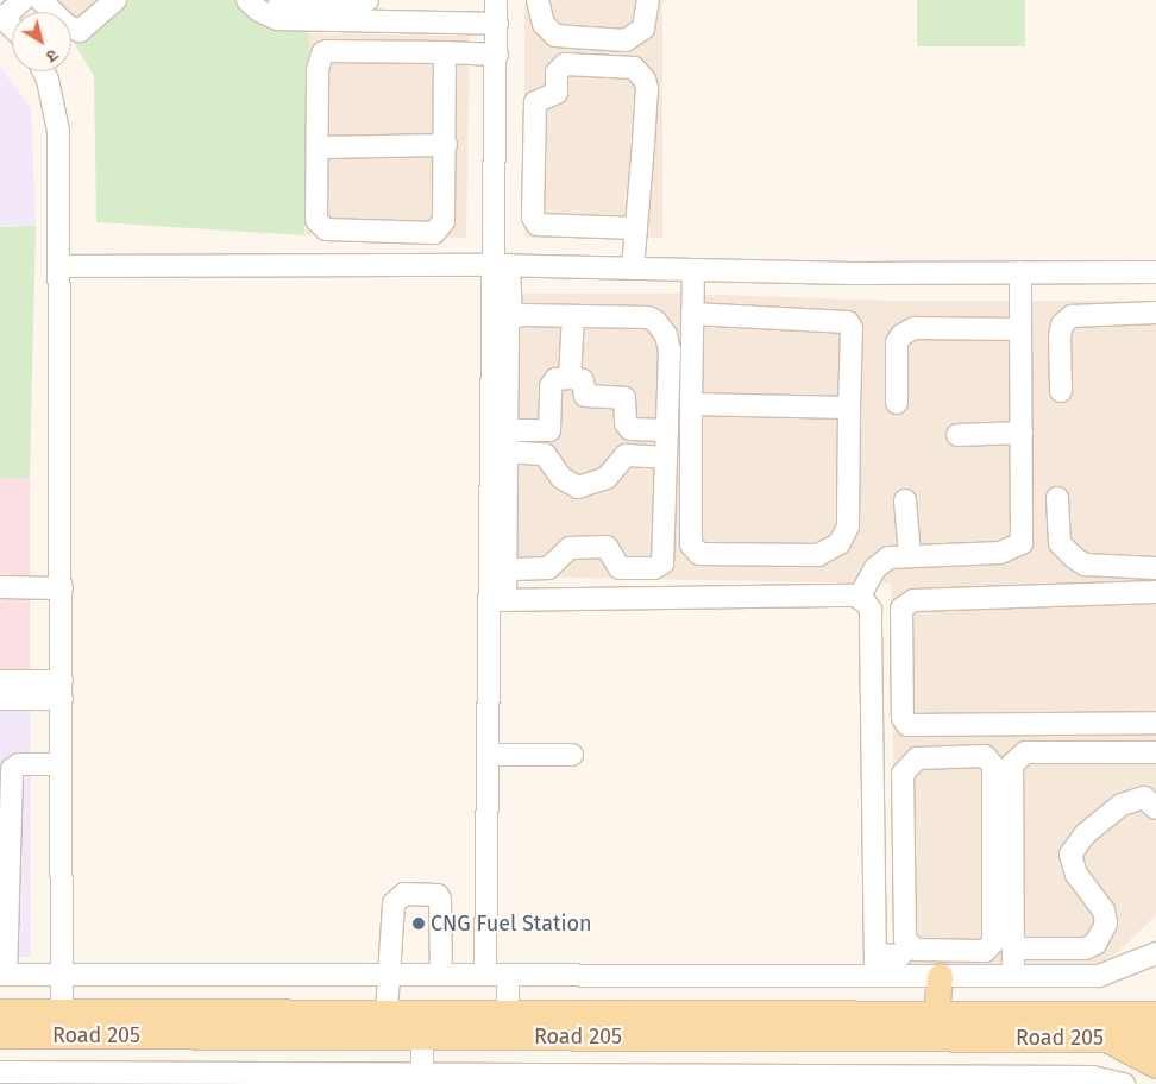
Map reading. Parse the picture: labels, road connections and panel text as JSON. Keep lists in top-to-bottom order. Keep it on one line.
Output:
{"streets":{"main road":["Road 205"]},"places":["CNG Fuel Station"],"north":"bottom right"}
